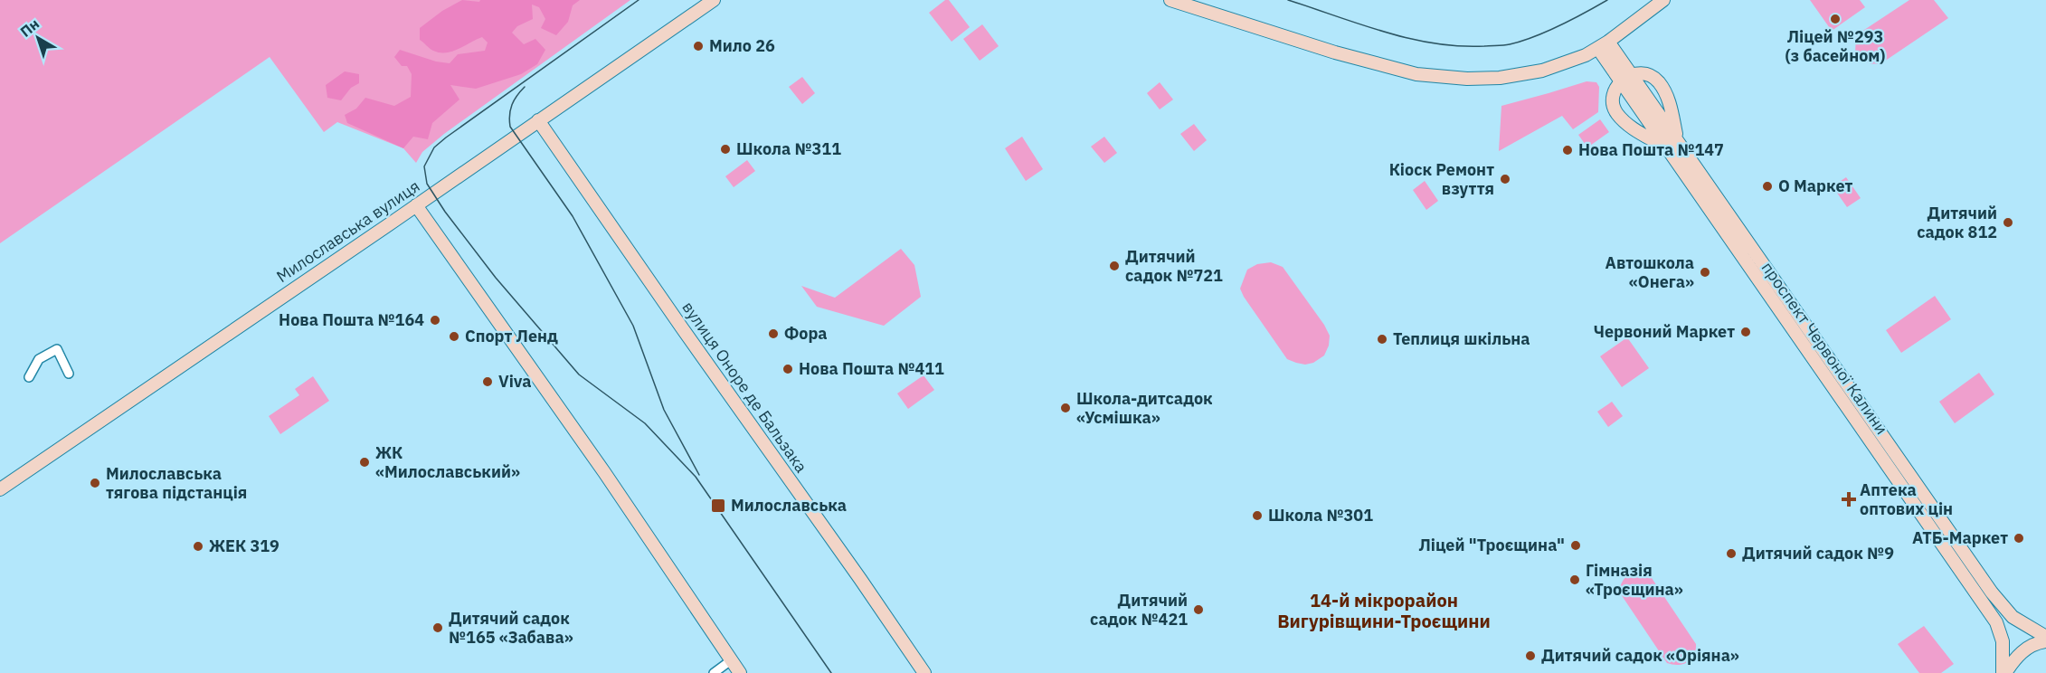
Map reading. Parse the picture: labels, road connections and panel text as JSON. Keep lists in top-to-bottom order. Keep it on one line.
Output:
{"streets":{"main road":["Милославська вулиця","проспект Червоної Калини","вулиця Оноре де Бальзака"]},"crossings":[["Милославська вулиця","вулиця Оноре де Бальзака"]],"districts":["14-й мікрорайон Вигурівщини-Троєщини"],"places":{"other":["Ліцей №293 (з басейном)","Мило 26","Школа №311","Нова Пошта №147","Кіоск Ремонт взуття","О Маркет","Дитячий садок 812","Дитячий садок №721","Автошкола «Онега»","Нова Пошта №164","Червоний Маркет","Фора","Спорт Ленд","Теплиця шкільна","Нова Пошта №411","Viva","Школа-дитсадок «Усмішка»","ЖК «Милославський»","Милославська тягова пiдстанцiя","Школа №301","АТБ-Маркет","Ліцей \"Троєщина\"","ЖЕК 319","Дитячий садок №9","Гімназія «Троєщина»","Дитячий садок №421","Дитячий садок №165 «Забава»","Дитячий садок «Оріяна»"],"health":["Аптека оптових цін"],"transit":["Милославська"]},"north":"top left"}
